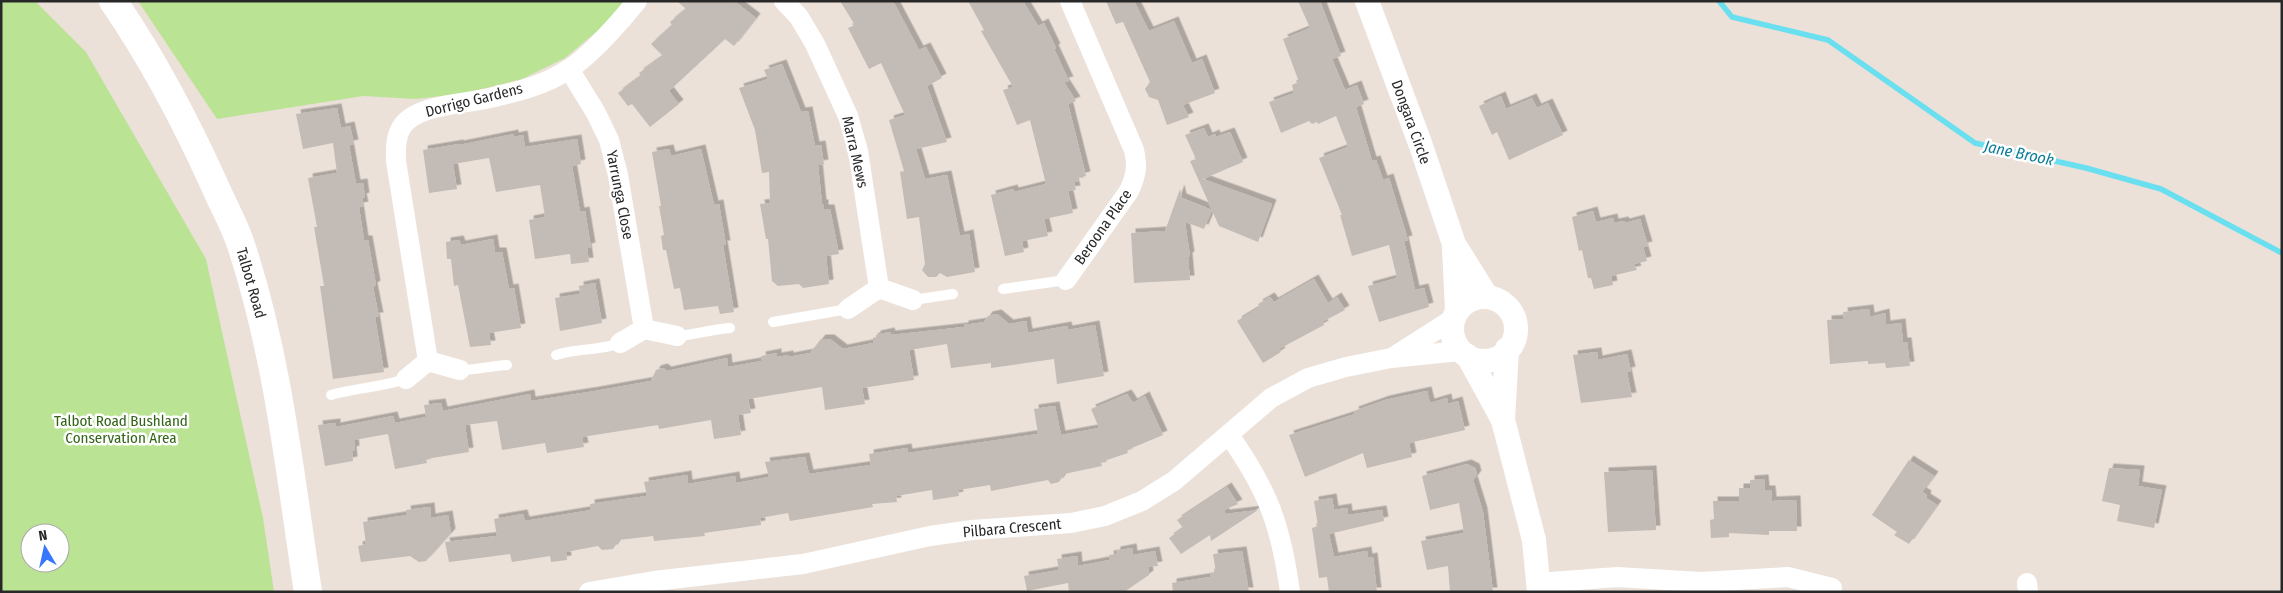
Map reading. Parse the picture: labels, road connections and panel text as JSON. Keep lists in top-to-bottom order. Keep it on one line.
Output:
{"streets":{"main road":["Talbot Road"],"street":["Dorrigo Gardens","Dongara Circle","Marra Mews","Yarrunga Close","Beroona Place","Pilbara Crescent"]},"crossings":[["Dorrigo Gardens","Yarrunga Close"],["Dongara Circle","Pilbara Crescent"]],"water":["Jane Brook"],"parks":["Talbot Road Bushland Conservation Area"],"north":"top"}
